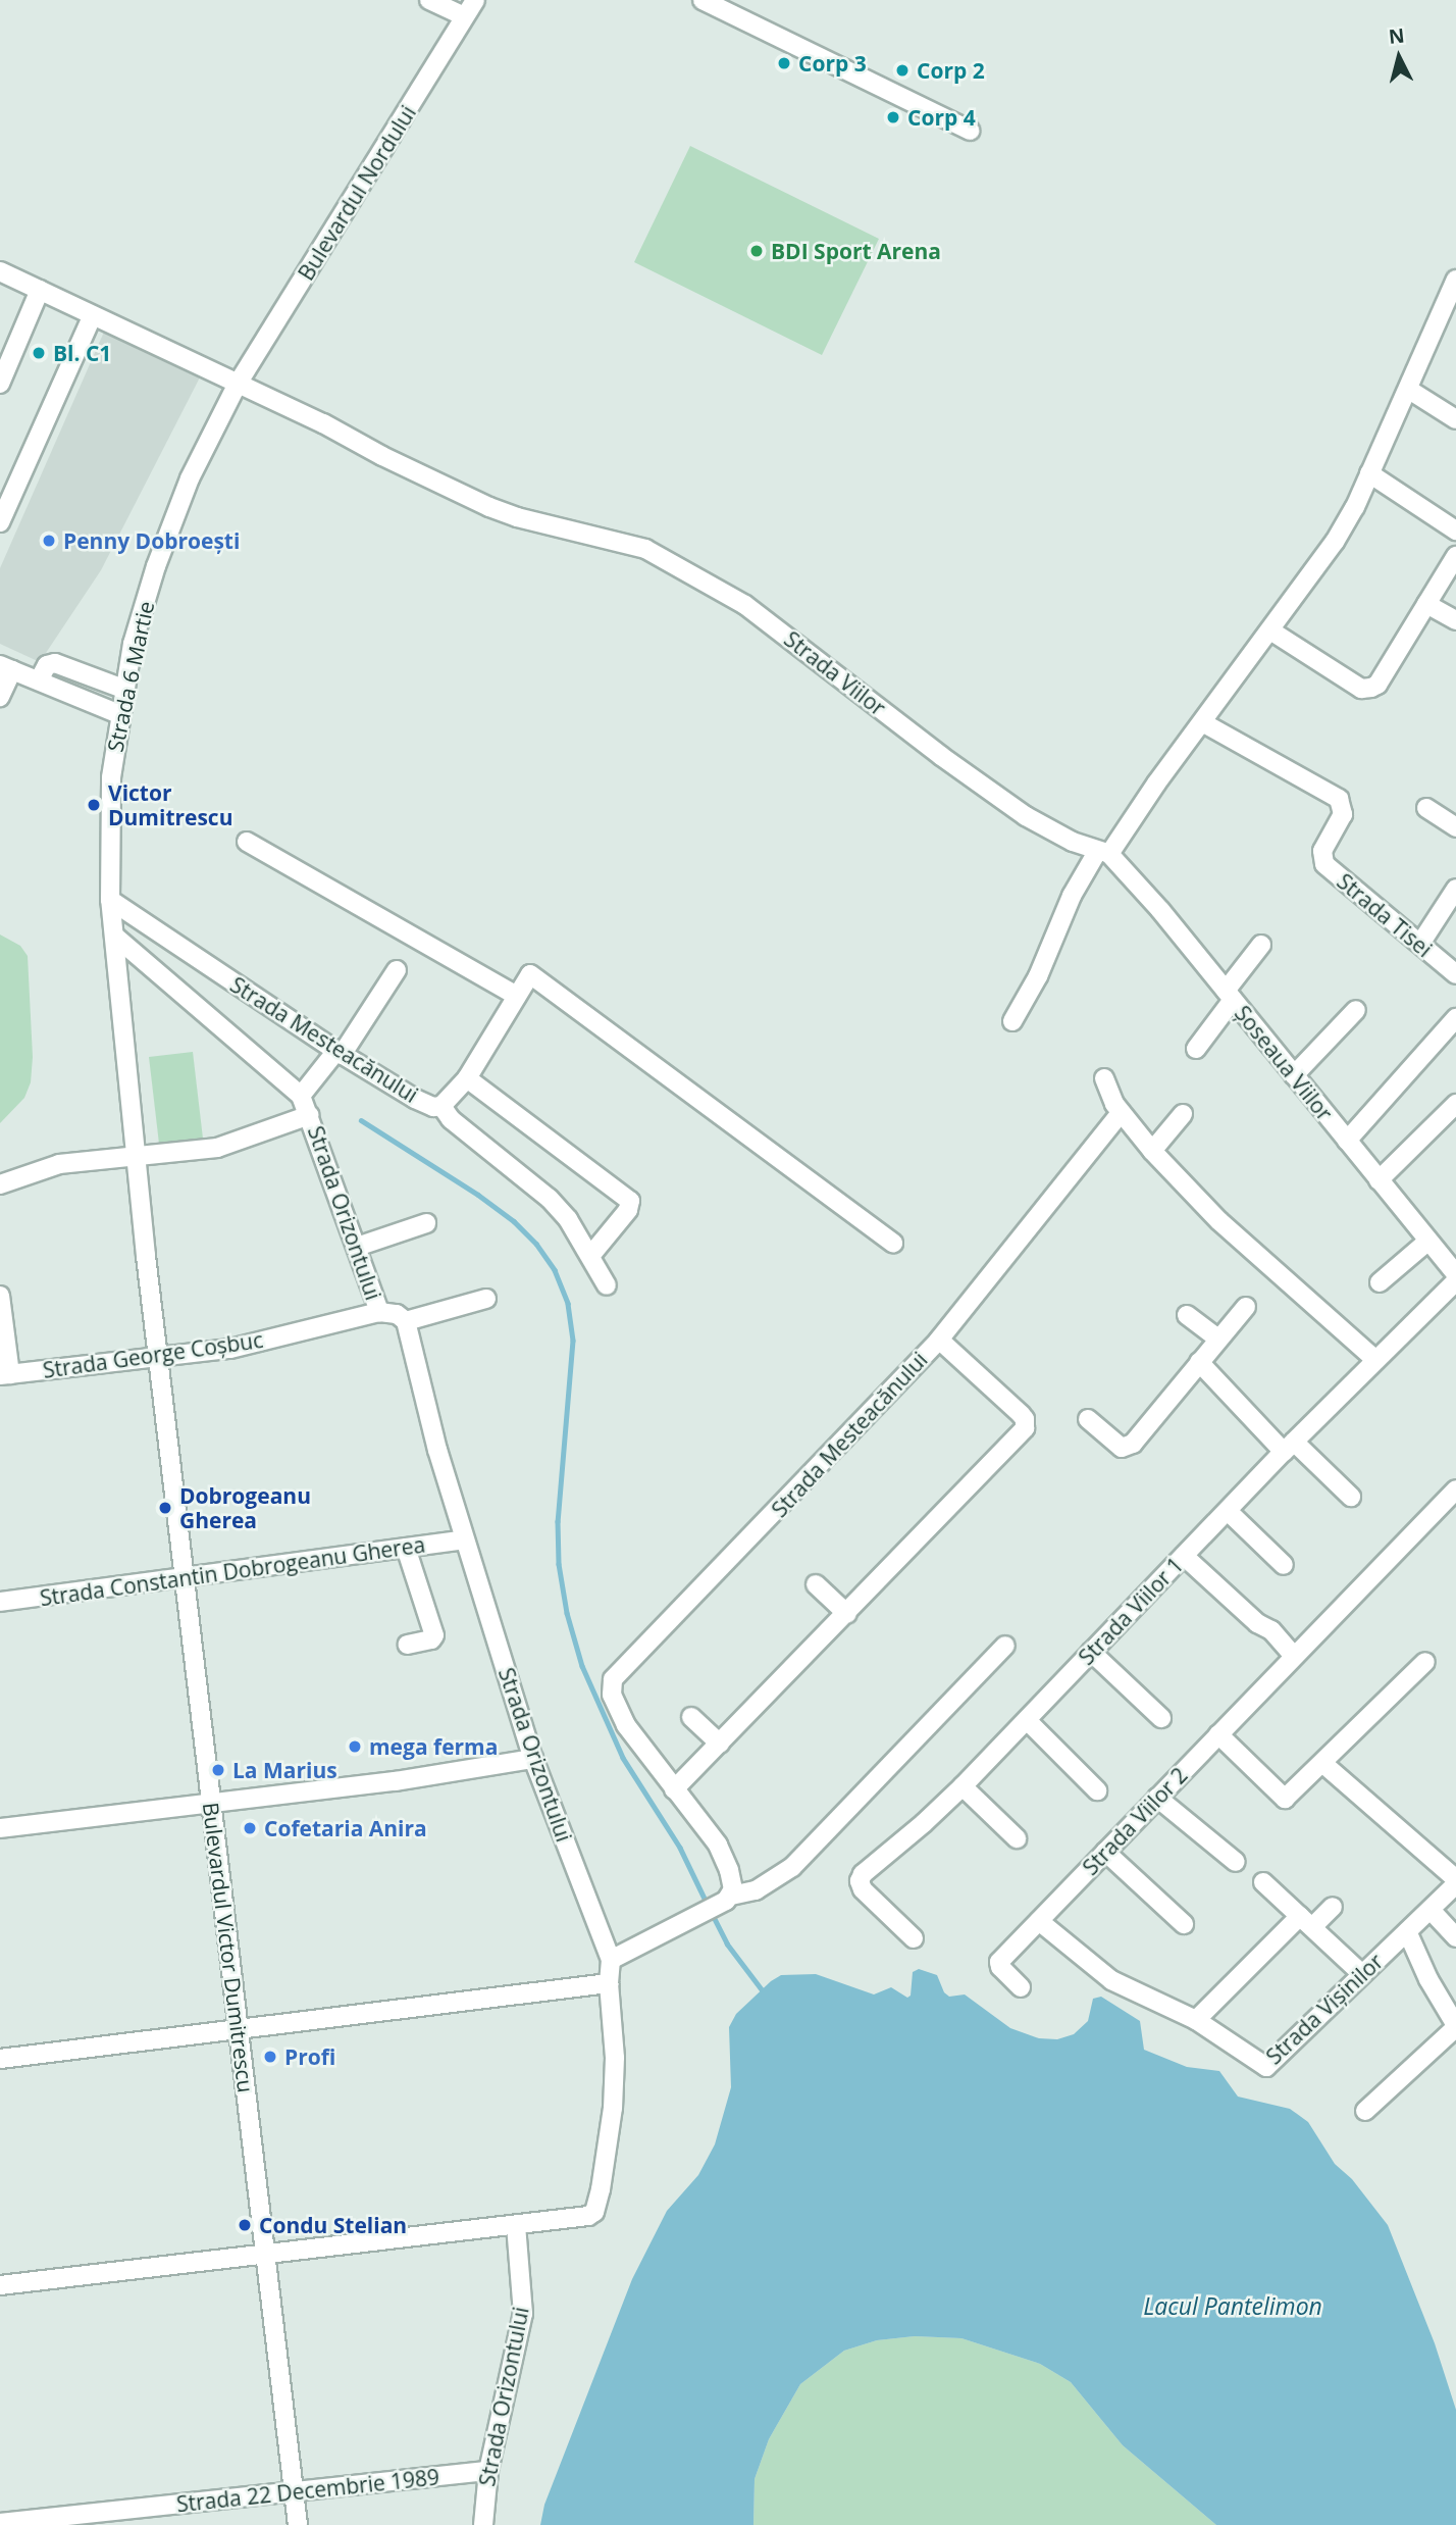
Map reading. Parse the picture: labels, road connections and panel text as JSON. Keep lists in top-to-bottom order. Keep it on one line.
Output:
{"streets":{"street":["Bulevardul Nordului","Strada Viilor","Strada 6 Martie","Strada Tisei","Strada Mesteacănului","Șoseaua Viilor","Strada Orizontului","Strada George Coșbuc","Strada Constantin Dobrogeanu Gherea","Strada Viilor 1","Strada Viilor 2","Bulevardul Victor Dumitrescu","Strada Vișinilor","Strada 22 Decembrie 1989"]},"crossings":[["Bulevardul Nordului","Strada Viilor"],["Bulevardul Nordului","Strada 6 Martie"],["Strada Viilor","Strada 6 Martie"],["Strada Viilor","Șoseaua Viilor"],["Strada 6 Martie","Strada Mesteacănului"],["Strada 6 Martie","Bulevardul Victor Dumitrescu"],["Strada Orizontului","Strada George Coșbuc"],["Strada Orizontului","Strada Constantin Dobrogeanu Gherea"],["Strada Orizontului","Strada 22 Decembrie 1989"],["Strada George Coșbuc","Bulevardul Victor Dumitrescu"],["Strada Constantin Dobrogeanu Gherea","Bulevardul Victor Dumitrescu"],["Strada Viilor 2","Strada Vișinilor"],["Bulevardul Victor Dumitrescu","Strada 22 Decembrie 1989"]],"water":["Lacul Pantelimon"],"places":["Corp 3","Corp 2","Corp 4","BDI Sport Arena","Bl. C1","Penny Dobroești","Victor Dumitrescu","Dobrogeanu Gherea","mega ferma","La Marius","Cofetaria Anira","Profi","Condu Stelian"],"north":"top"}
